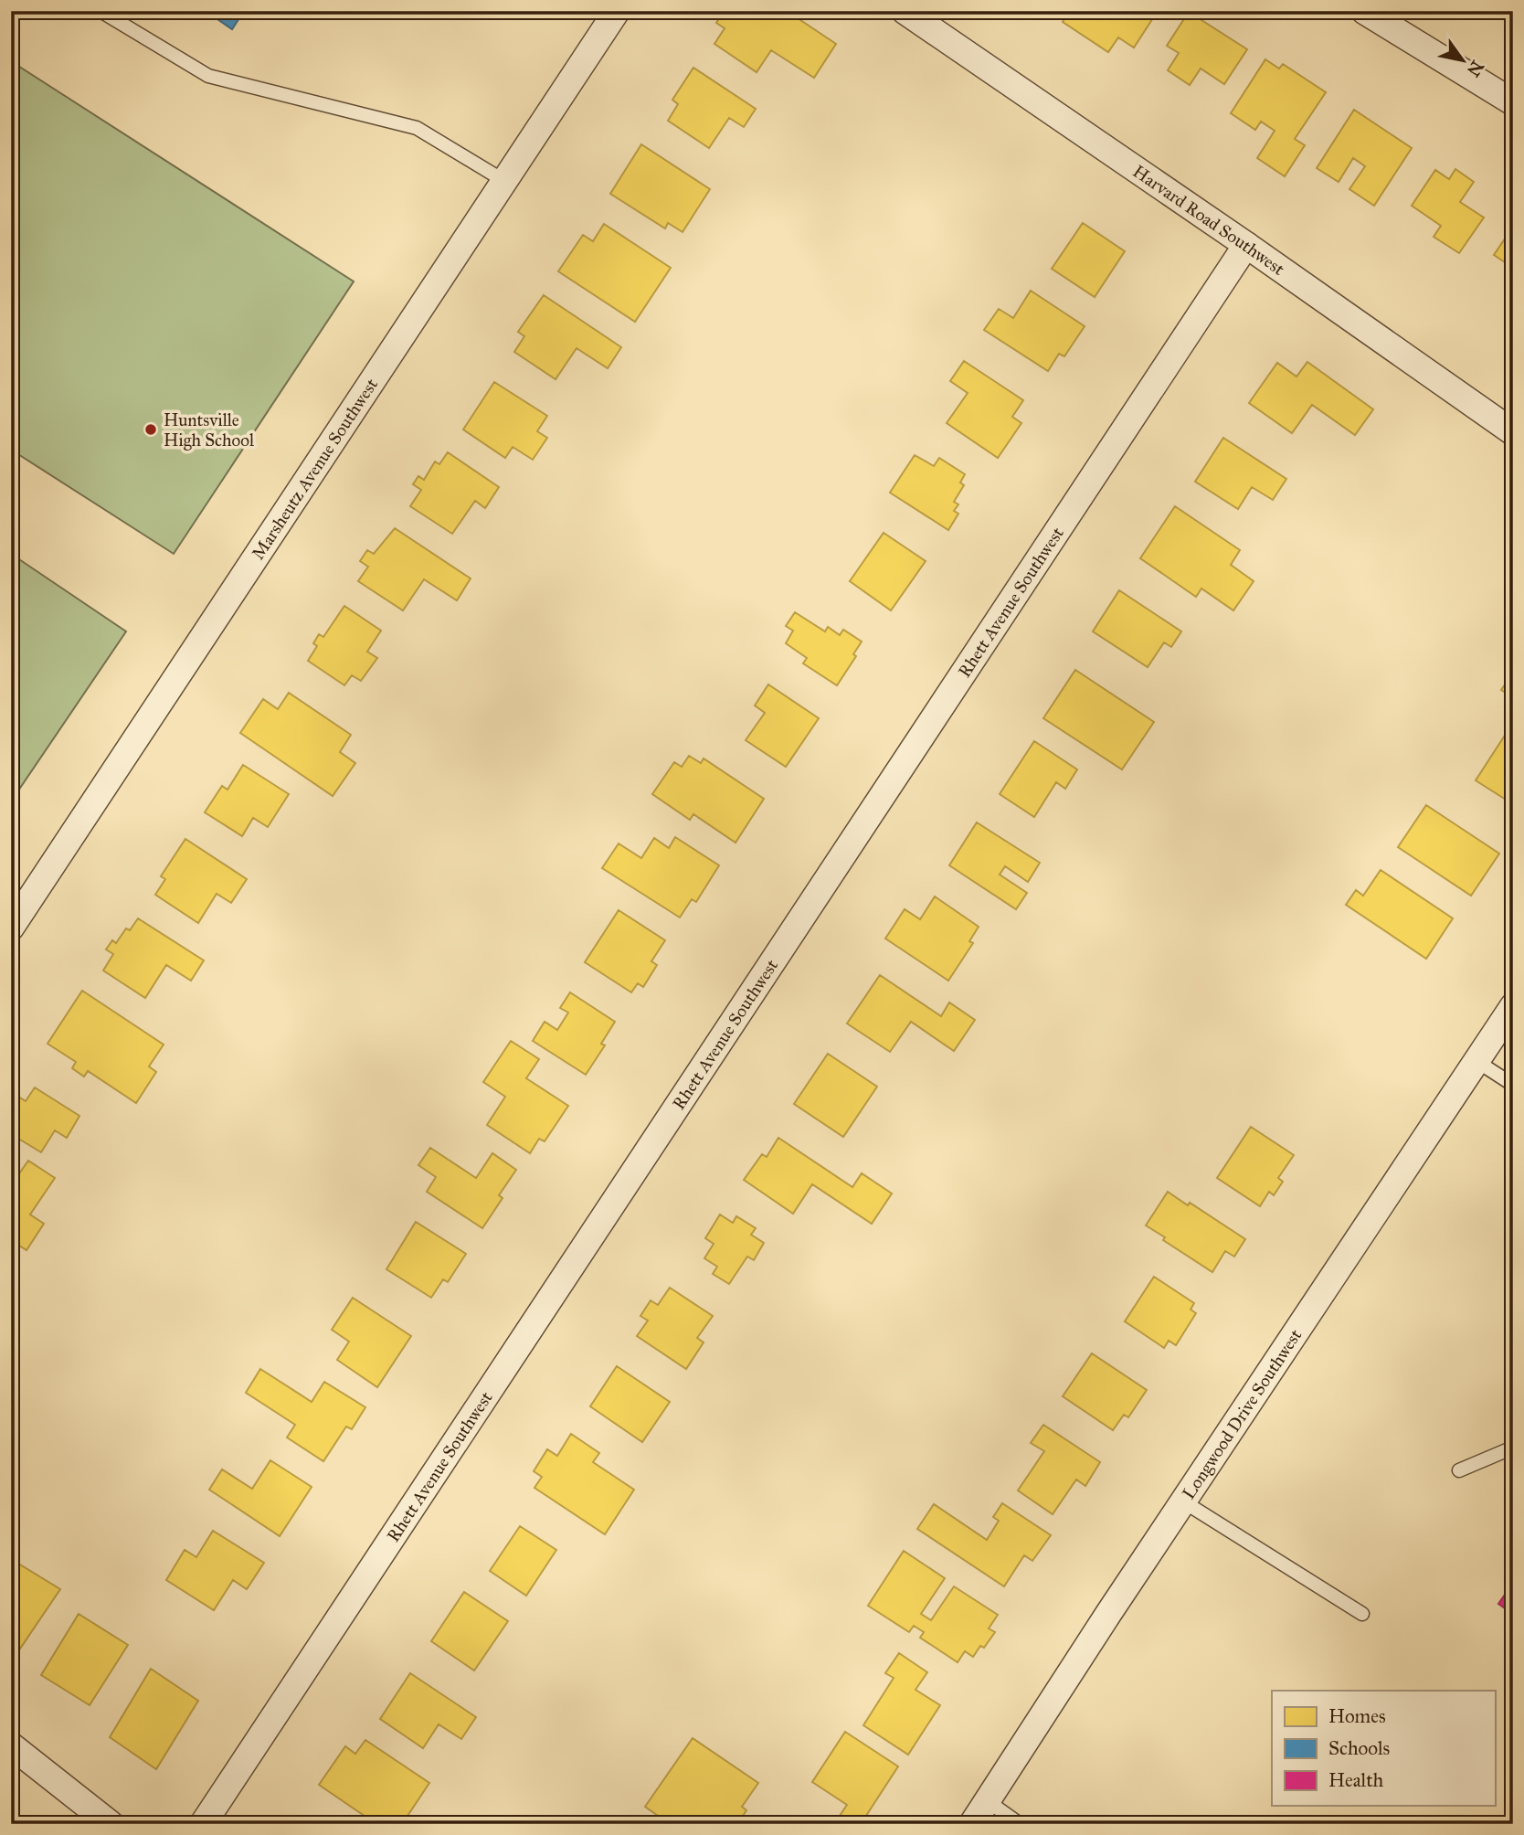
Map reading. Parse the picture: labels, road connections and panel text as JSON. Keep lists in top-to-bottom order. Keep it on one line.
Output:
{"streets":{"street":["Harvard Road Southwest","Marsheutz Avenue Southwest","Rhett Avenue Southwest","Longwood Drive Southwest"]},"crossings":[["Harvard Road Southwest","Rhett Avenue Southwest"]],"places":["Huntsville High School"],"legend":["Homes","Schools","Health"],"north":"bottom right"}
